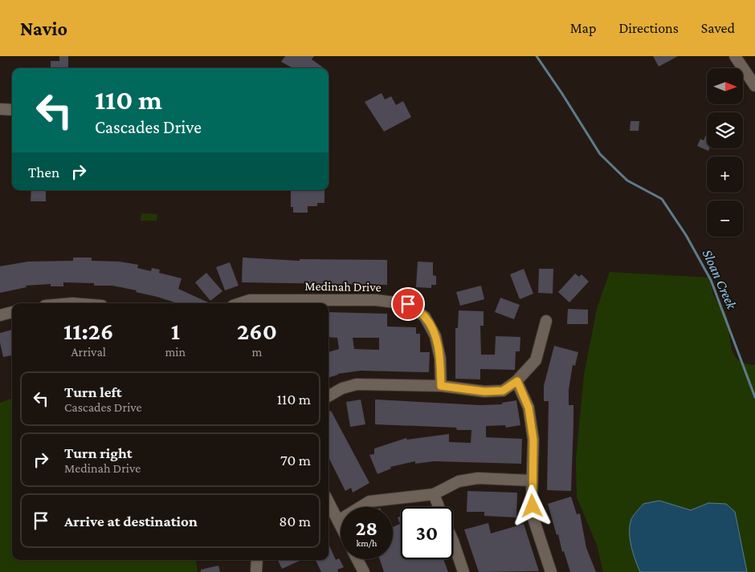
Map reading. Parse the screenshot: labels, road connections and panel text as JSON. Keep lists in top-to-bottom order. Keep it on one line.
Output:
{"streets":{"street":["Medinah Drive"]},"water":["Sloan Creek"],"north":"right","page":{"header":"Navio","nav":["Map","Directions","Saved"],"map_buttons":["+","−"],"turn":["110 m","Cascades Drive"],"then":"Then","eta":["11:26","Arrival","1","min","260","m"],"list":[{"name":"Turn left","note":"Cascades Drive","value":"110 m"},{"name":"Turn right","note":"Medinah Drive","value":"70 m"},{"name":"Arrive at destination","value":"80 m"}],"speed":"28 km/h","limit":"30"}}
